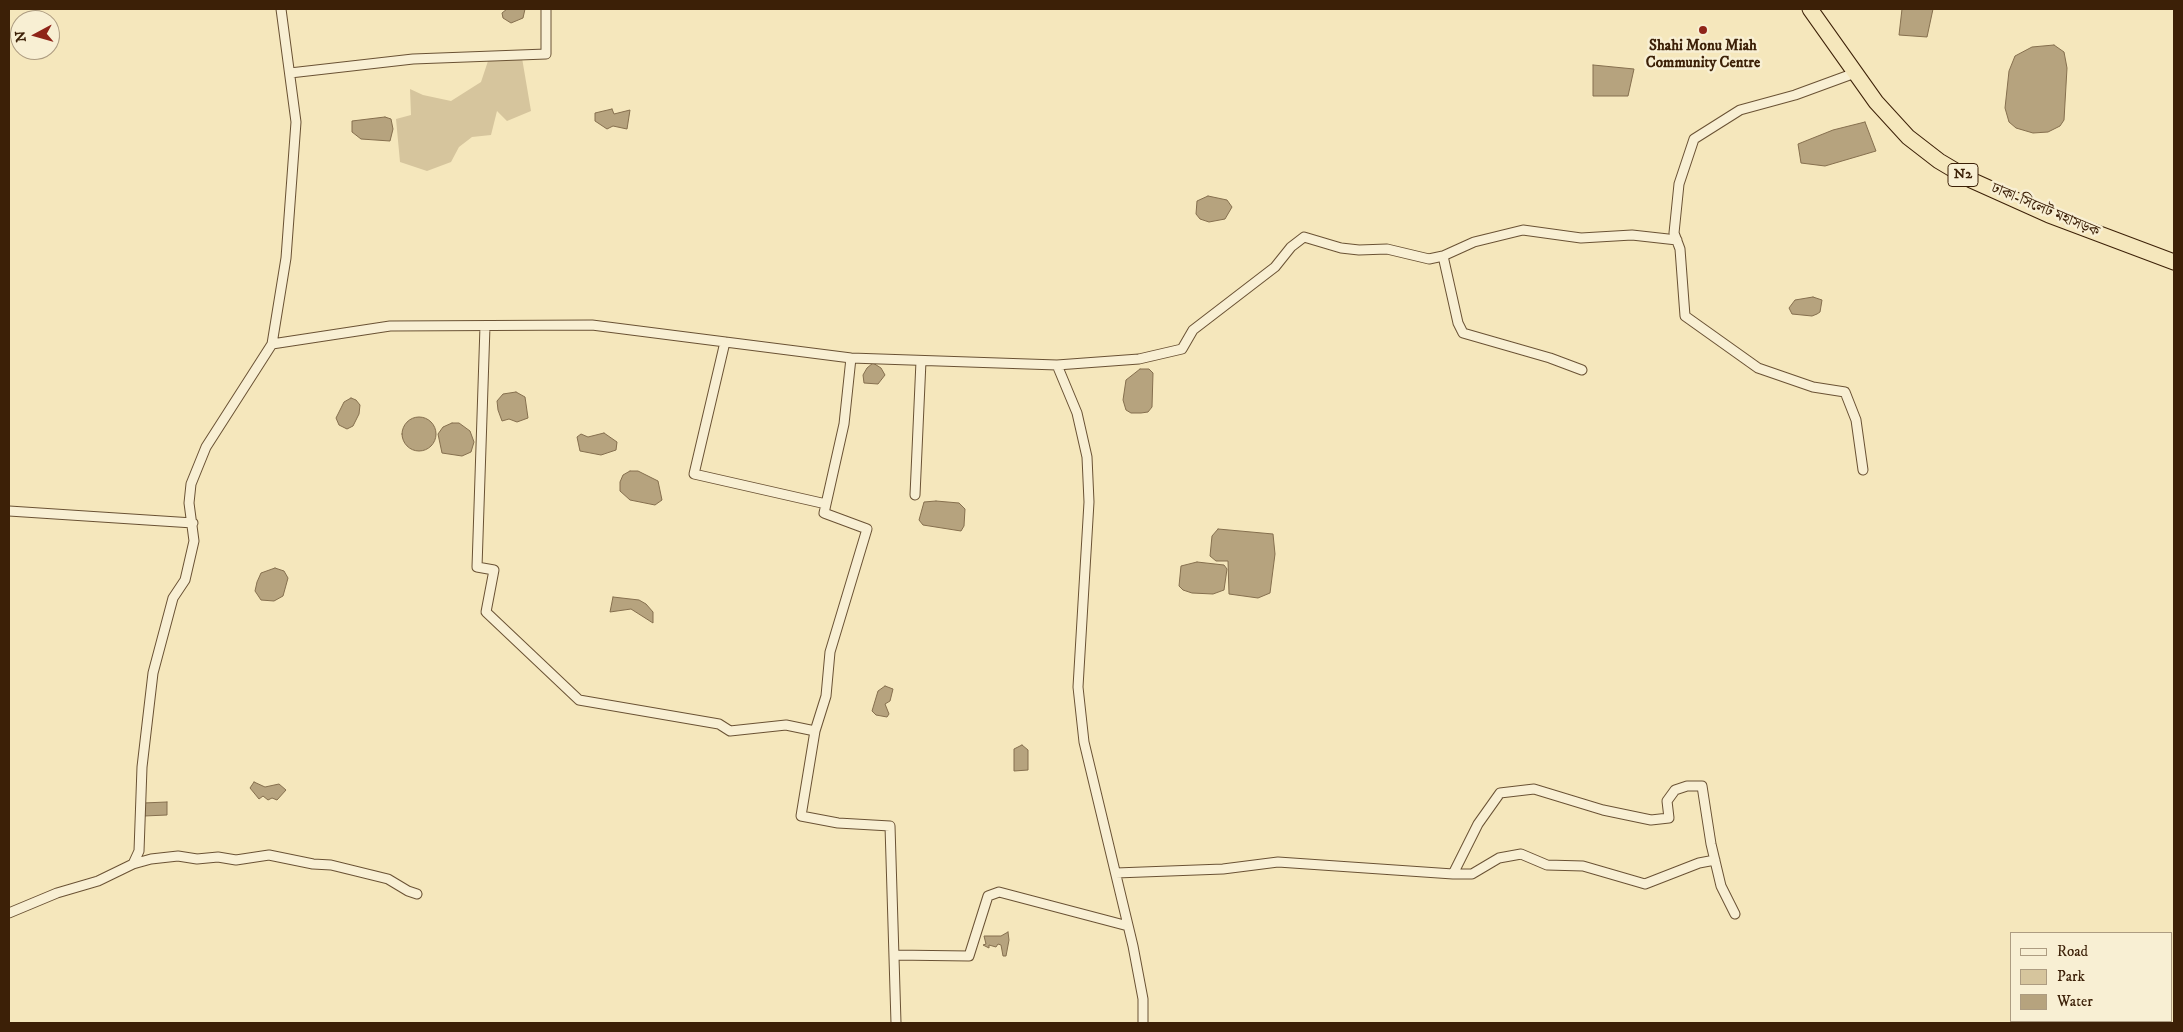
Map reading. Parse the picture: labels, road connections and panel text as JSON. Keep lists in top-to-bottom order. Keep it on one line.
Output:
{"streets":{"highway":["N2","ঢাকা-সিলেট মহাসড়ক"]},"places":["Shahi Monu Miah Community Centre"],"legend":["Road","Park","Water"],"north":"left"}
